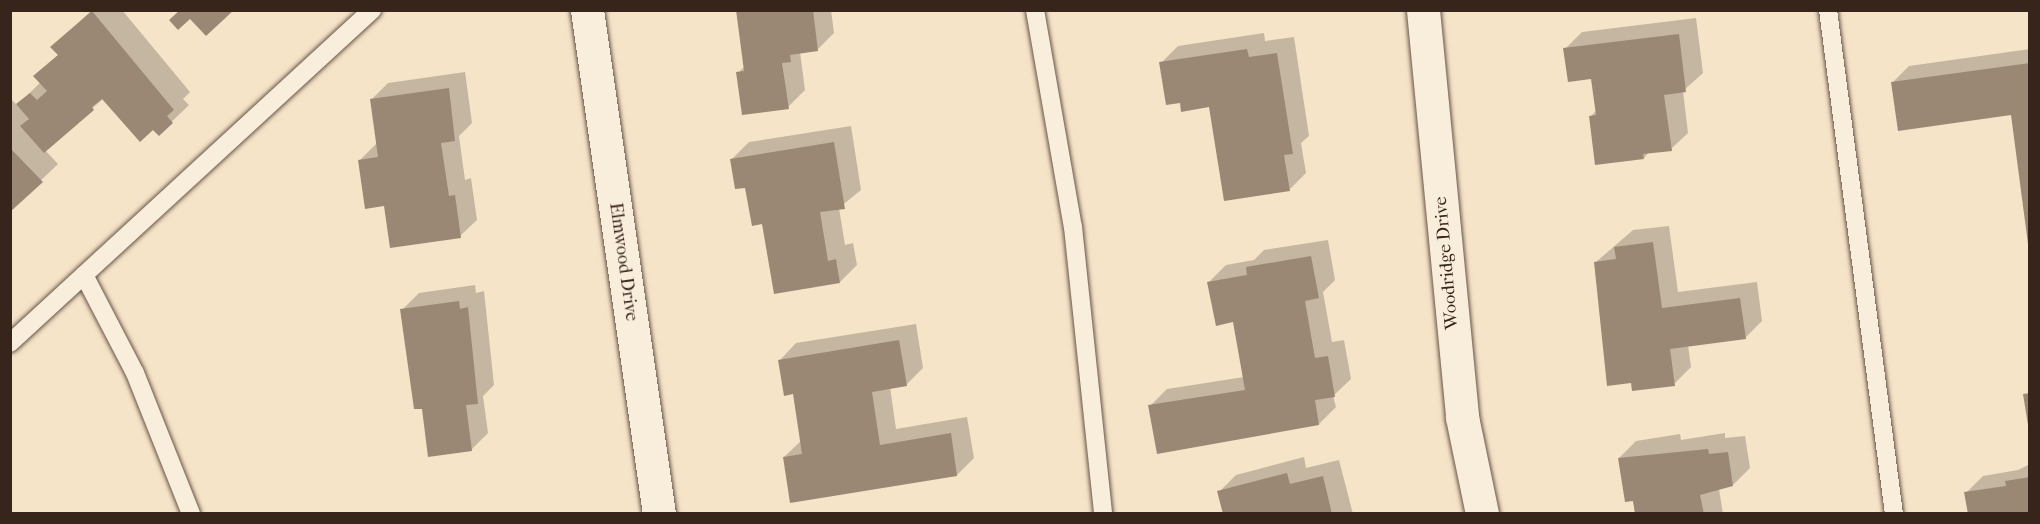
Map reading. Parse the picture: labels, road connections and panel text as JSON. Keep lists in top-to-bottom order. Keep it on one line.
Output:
{"streets":{"street":["Elmwood Drive","Woodridge Drive"]}}
